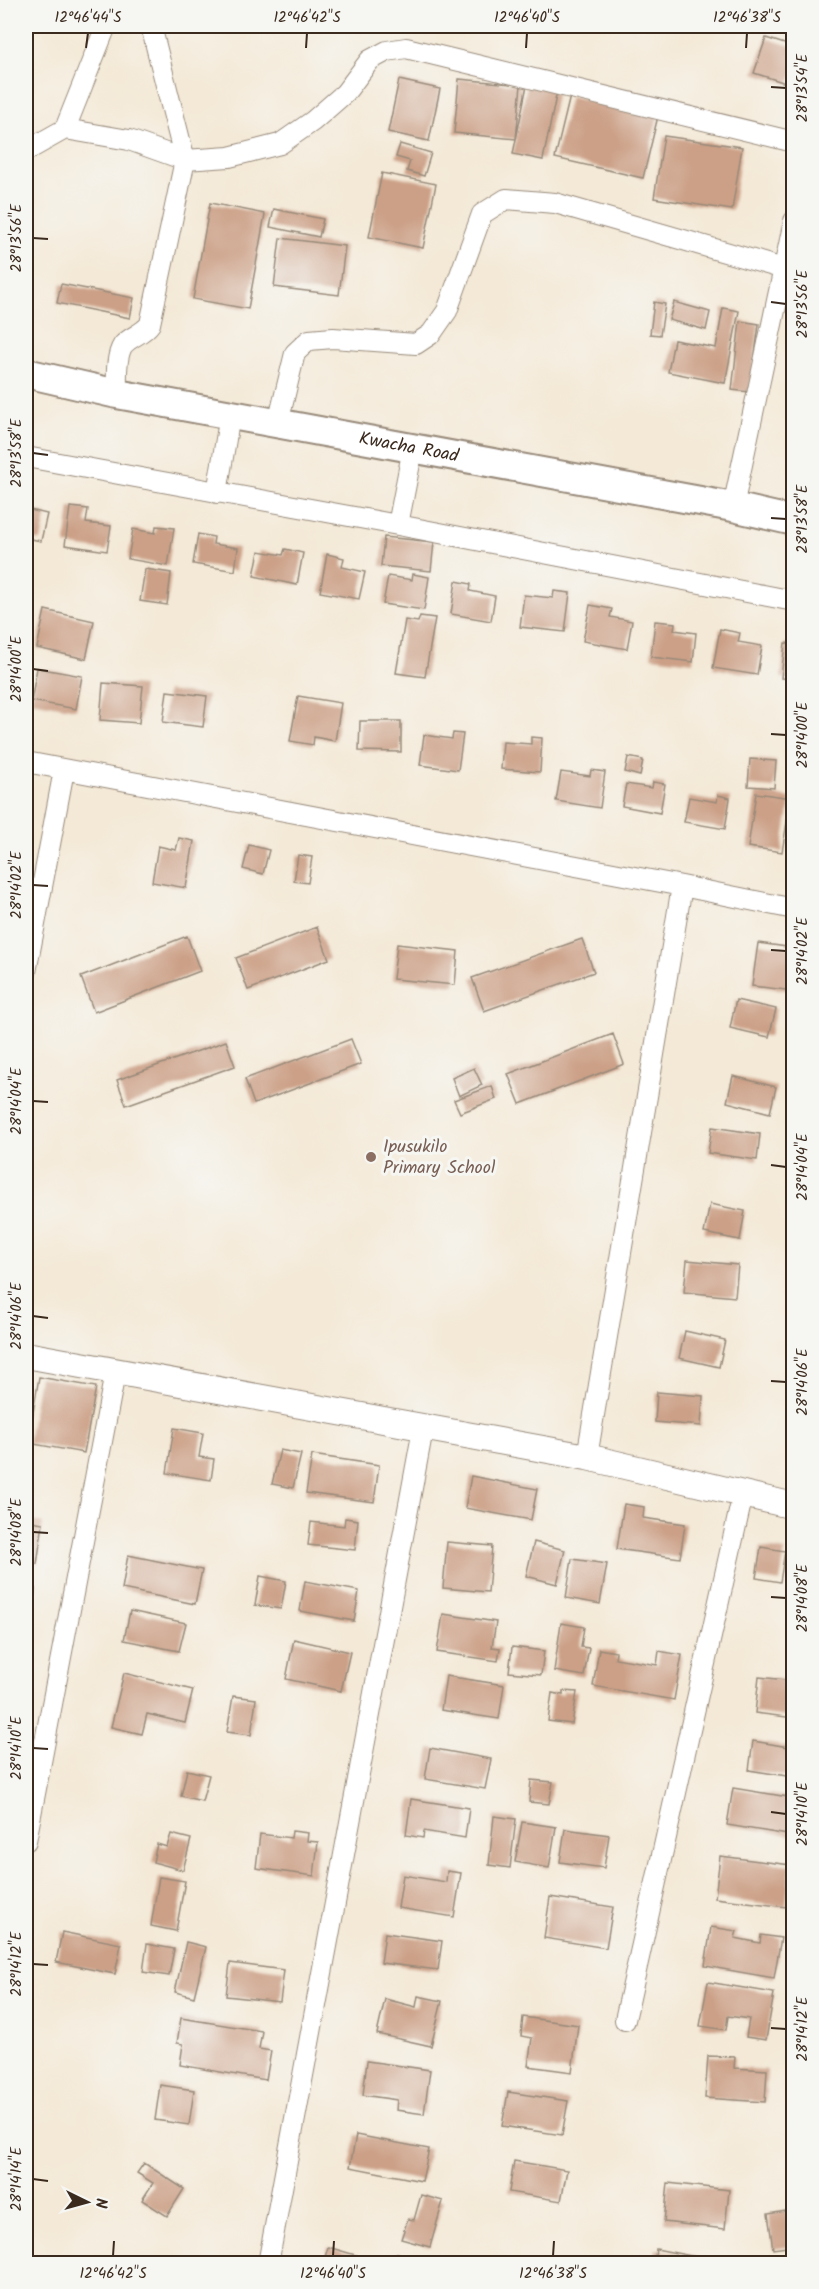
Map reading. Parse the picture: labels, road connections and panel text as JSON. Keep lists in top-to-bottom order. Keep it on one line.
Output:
{"streets":{"main road":["Kwacha Road"]},"places":["Ipusukilo Primary School"],"north":"right","coordinates":["12°46'44\"S","12°46'42\"S","12°46'40\"S","12°46'38\"S","28°13'54\"E","28°13'56\"E","28°13'58\"E","28°14'00\"E","28°14'02\"E","28°14'04\"E","28°14'06\"E","28°14'08\"E","28°14'10\"E","28°14'12\"E","28°14'14\"E"]}
